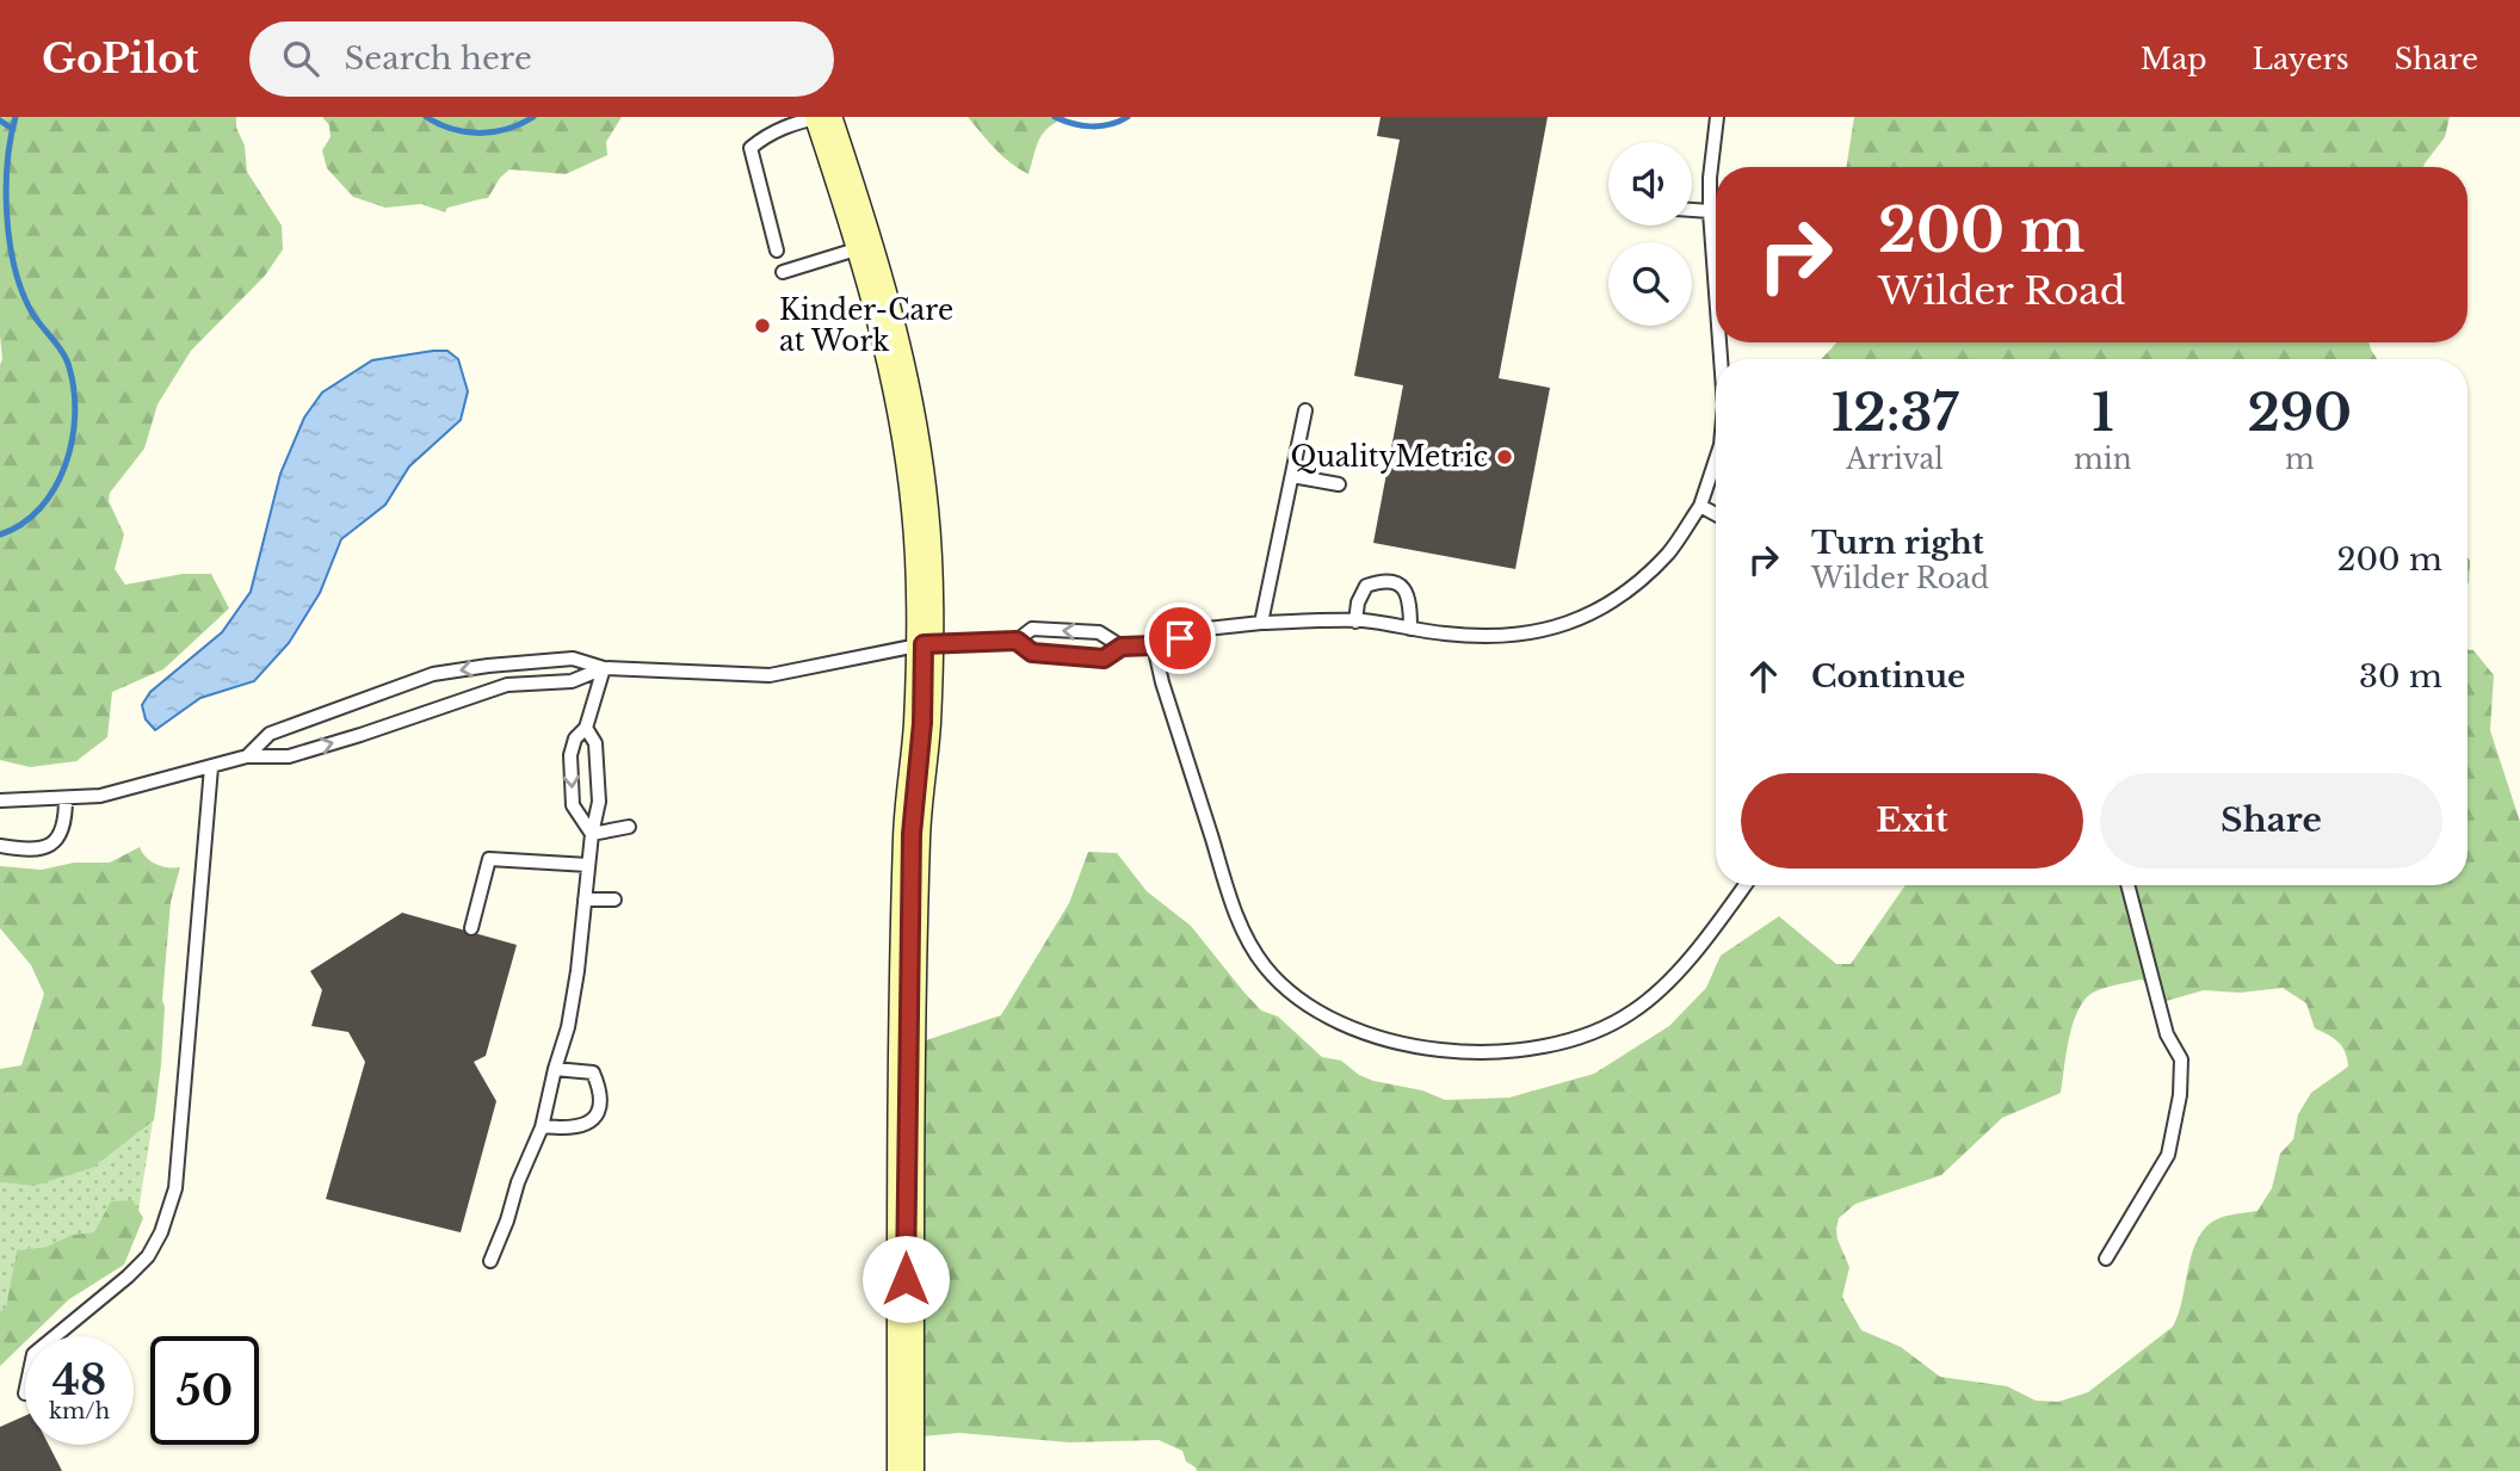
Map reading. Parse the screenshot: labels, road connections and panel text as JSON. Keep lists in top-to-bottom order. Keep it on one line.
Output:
{"places":["Kinder-Care at Work","QualityMetric"],"page":{"header":"GoPilot","search":"Search here","nav":["Map","Layers","Share"],"turn":["200 m","Wilder Road"],"eta":["12:37","Arrival","1","min","290","m"],"list":[{"name":"Turn right","note":"Wilder Road","value":"200 m"},{"name":"Continue","value":"30 m"}],"buttons":["Exit","Share"],"speed":"48 km/h","limit":"50"}}
